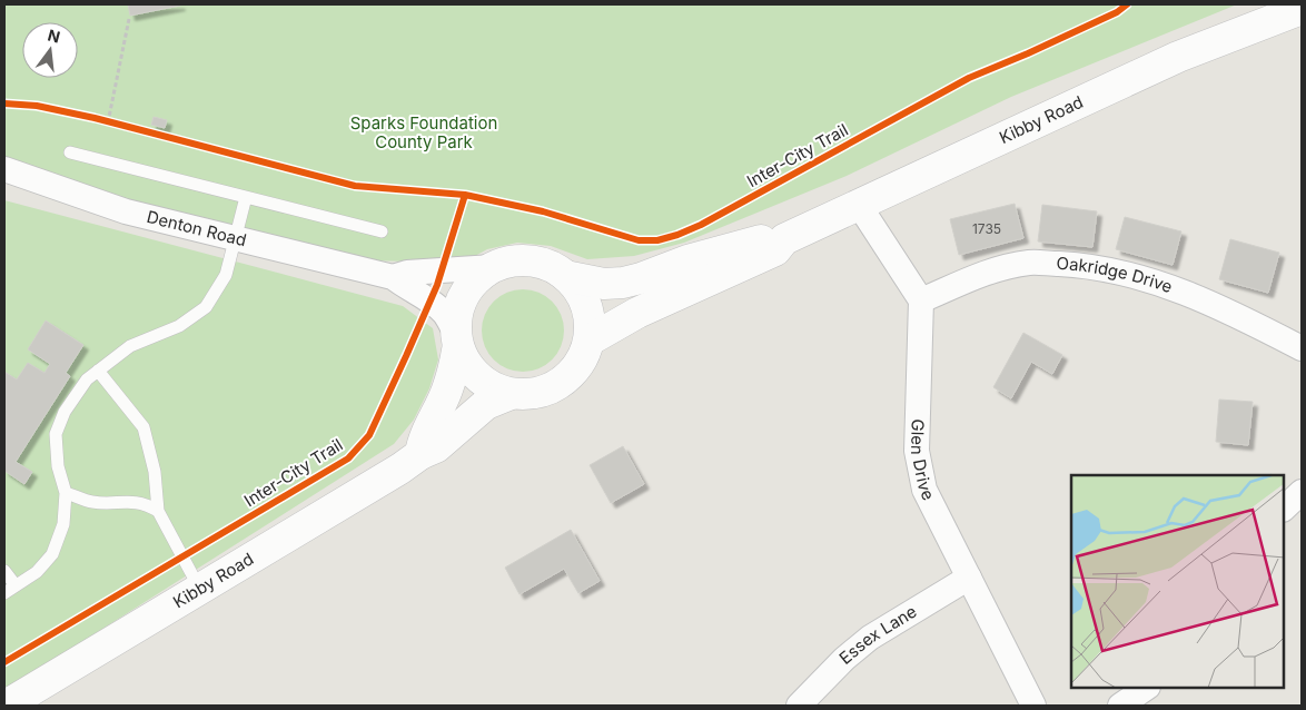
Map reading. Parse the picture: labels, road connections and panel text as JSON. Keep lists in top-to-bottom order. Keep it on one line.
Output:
{"streets":{"main road":["Kibby Road"],"street":["Denton Road","Oakridge Drive","Glen Drive","Essex Lane"],"cycle path":["Inter-City Trail"]},"crossings":[["Kibby Road","Denton Road"],["Oakridge Drive","Glen Drive"],["Glen Drive","Essex Lane"]],"parks":["Sparks Foundation County Park"],"house_numbers":["1735"],"north":"top"}
